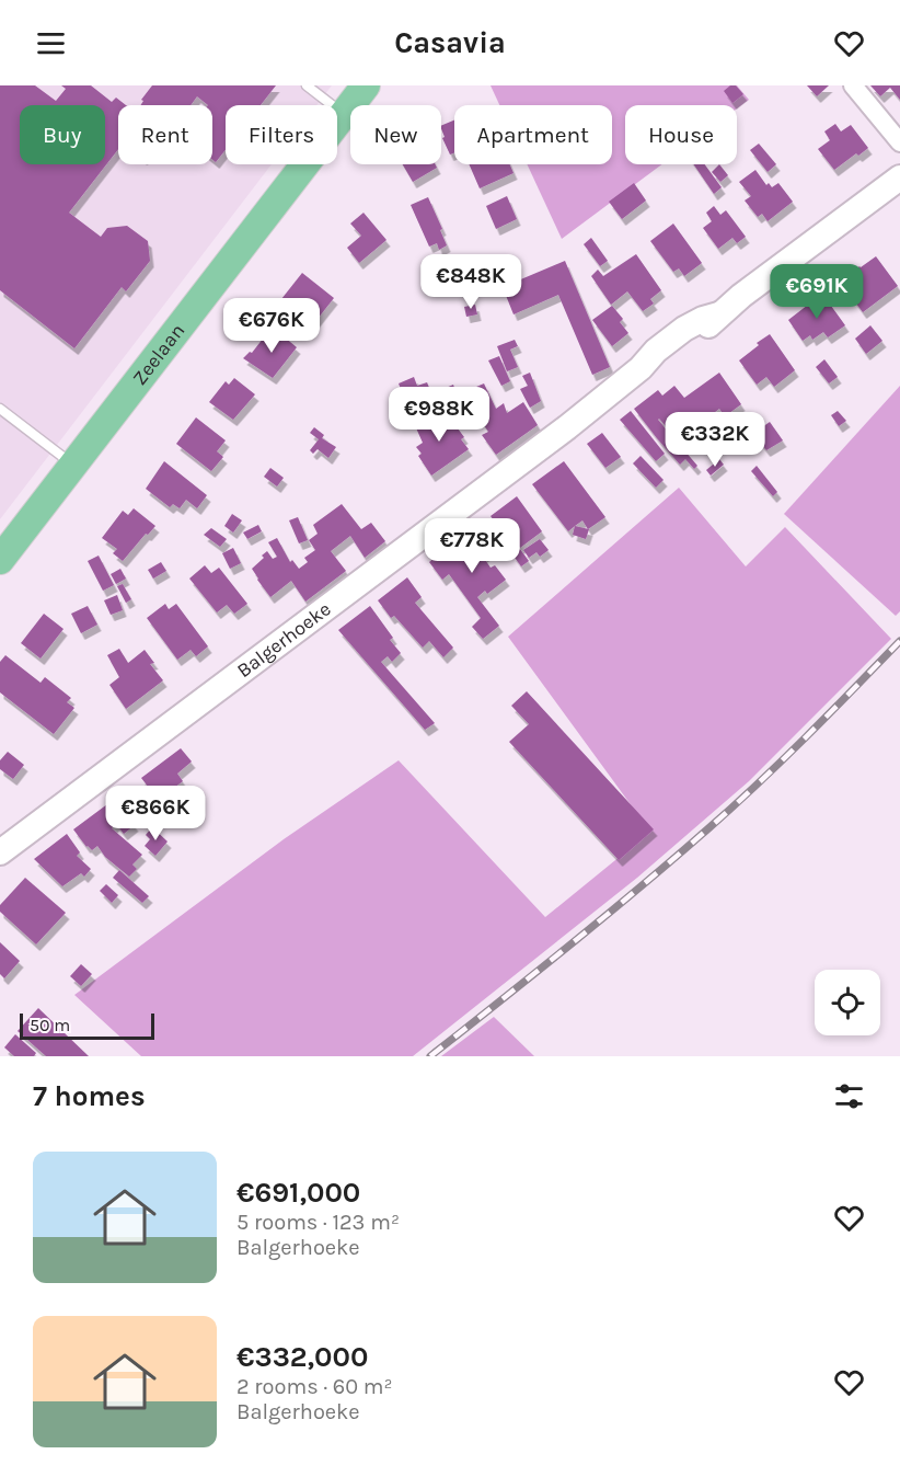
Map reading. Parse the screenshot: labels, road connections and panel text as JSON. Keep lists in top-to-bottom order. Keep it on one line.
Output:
{"streets":{"main road":["Zeelaan","Balgerhoeke"]},"scale_bar":"50 m","page":{"header":"Casavia","chip":["Buy","Rent","Filters","New","Apartment","House"],"price":["€848K","€691K","€676K","€988K","€332K","€778K","€866K"],"scale":"50 m","heading":"7 homes","list":[{"name":"€691,000","note":"5 rooms · 123 m² · Balgerhoeke"},{"name":"€332,000","note":"2 rooms · 60 m² · Balgerhoeke"}]}}
